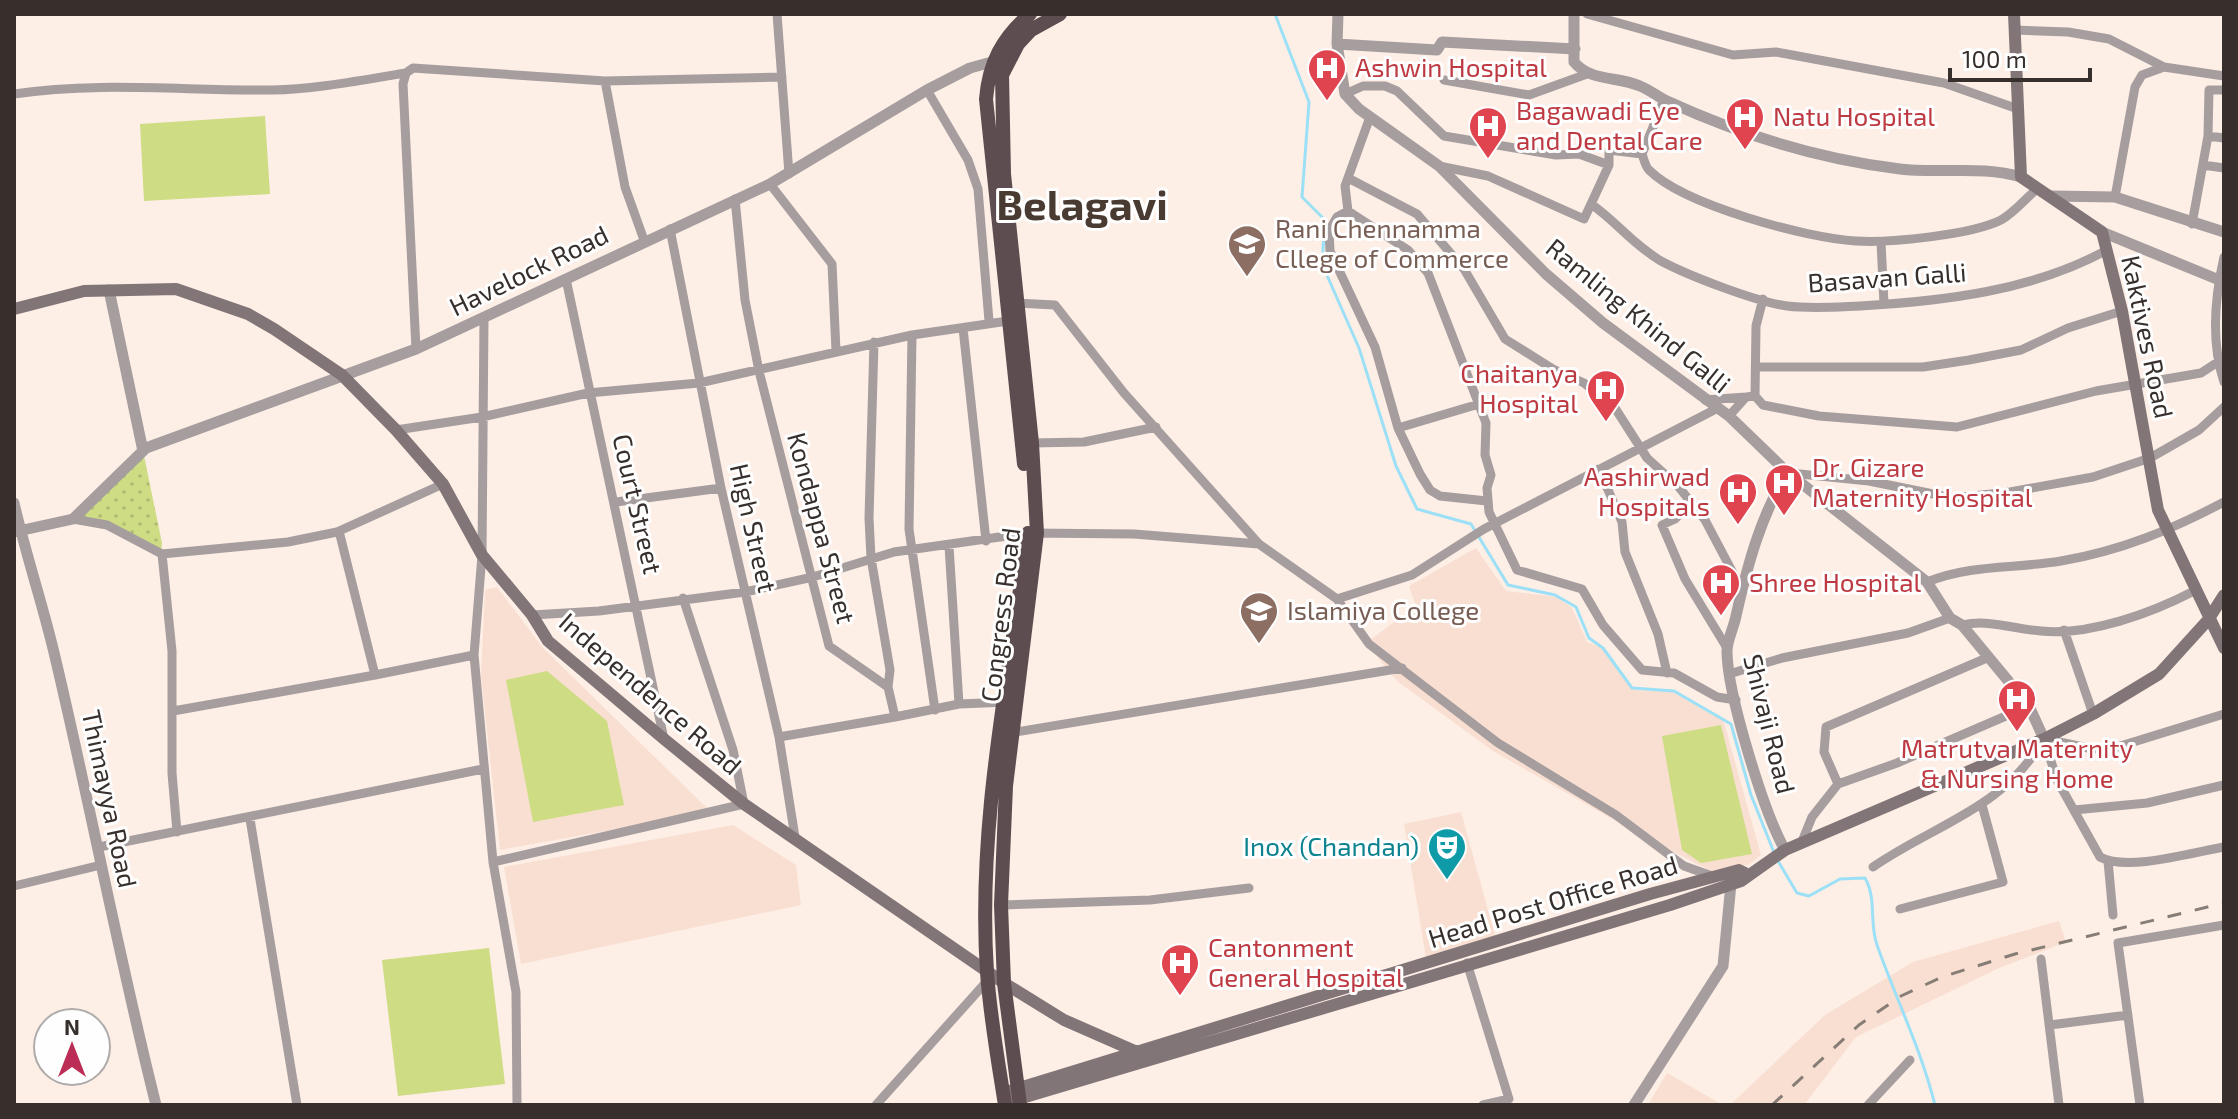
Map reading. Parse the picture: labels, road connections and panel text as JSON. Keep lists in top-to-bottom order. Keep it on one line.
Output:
{"streets":{"highway":["Congress Road"],"main road":["Kaktives Road","Independence Road","Head Post Office Road"],"street":["Havelock Road","Basavan Galli","Ramling Khind Galli","Court Street","High Street","Kondappa Street","Shivaji Road","Thimayya Road"]},"crossings":[["Havelock Road","Court Street"],["Havelock Road","High Street"],["Havelock Road","Kondappa Street"],["Havelock Road","Congress Road"],["Havelock Road","Independence Road"],["Basavan Galli","Kaktives Road"],["Ramling Khind Galli","Shivaji Road"],["Kaktives Road","Head Post Office Road"],["Court Street","Independence Road"],["High Street","Independence Road"],["Congress Road","Independence Road"],["Congress Road","Head Post Office Road"],["Independence Road","Head Post Office Road"],["Shivaji Road","Head Post Office Road"]],"districts":["Belagavi"],"places":{"hospital":["Ashwin Hospital","Natu Hospital","Bagawadi Eye and Dental Care","Chaitanya Hospital","Dr. Gizare Maternity Hospital","Aashirwad Hospitals","Shree Hospital","Matrutva Maternity & Nursing Home","Cantonment General Hospital"],"school or university":["Rani Chennamma Cllege of Commerce","Islamiya College"],"theatre":["Inox (Chandan)"]},"scale_bar":"100 m","north":"top"}
